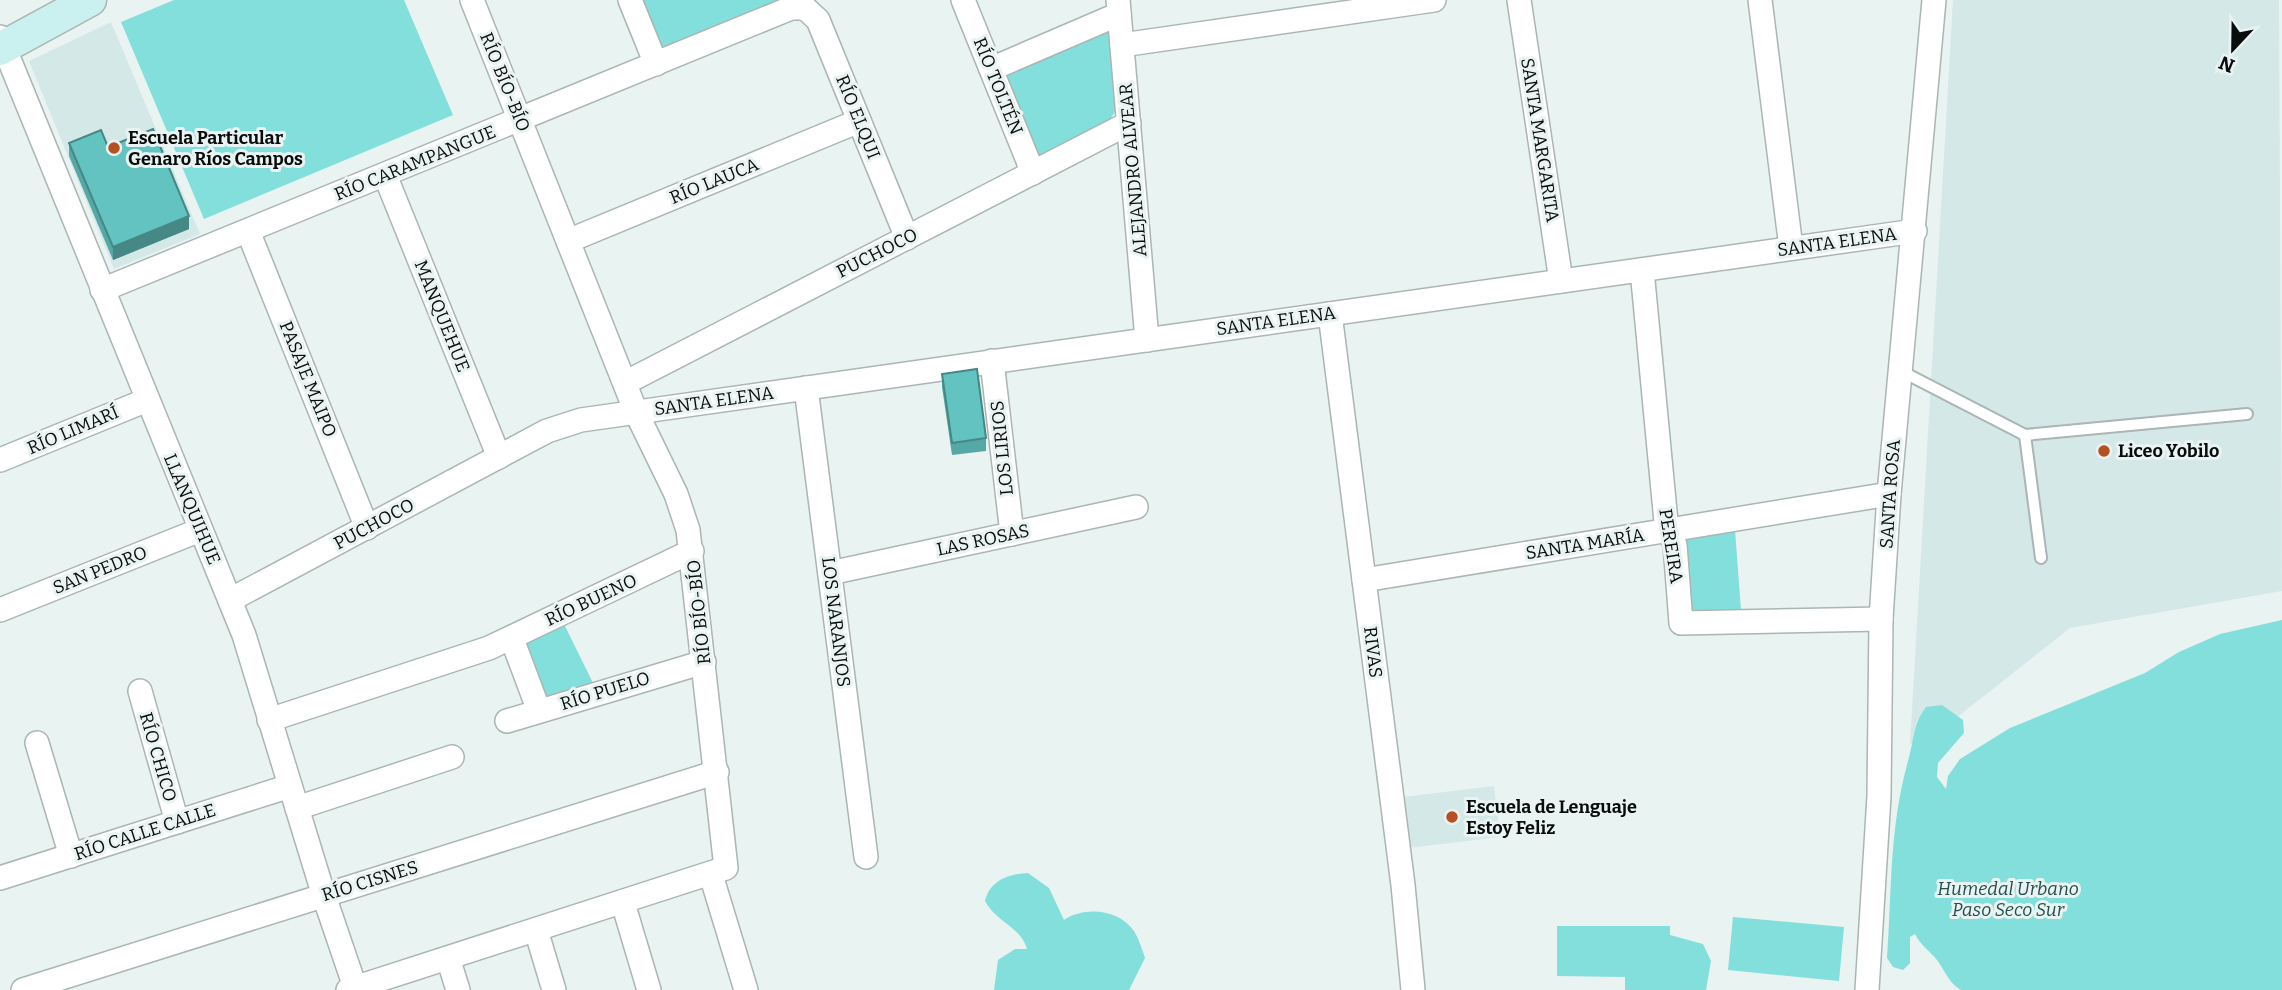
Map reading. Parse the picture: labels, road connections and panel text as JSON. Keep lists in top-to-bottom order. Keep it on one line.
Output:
{"streets":{"street":["RÍO BÍO-BÍO","RÍO TOLTÉN","RÍO ELQUI","SANTA MARGARITA","RÍO CARAMPANGUE","ALEJANDRO ALVEAR","RÍO LAUCA","SANTA ELENA","PUCHOCO","MANQUEHUE","PASAJE MAIPO","RÍO LIMARÍ","LOS LIRIOS","SANTA ROSA","LLANQUIHUE","LAS ROSAS","SANTA MARÍA","PEREIRA","SAN PEDRO","RÍO BUENO","LOS NARANJOS","RIVAS","RÍO PUELO","RÍO CHICO","RÍO CALLE CALLE","RÍO CISNES"]},"crossings":[["RÍO BÍO-BÍO","RÍO CARAMPANGUE"],["RÍO BÍO-BÍO","RÍO LAUCA"],["RÍO BÍO-BÍO","SANTA ELENA"],["RÍO BÍO-BÍO","PUCHOCO"],["RÍO BÍO-BÍO","RÍO BUENO"],["RÍO BÍO-BÍO","RÍO PUELO"],["RÍO BÍO-BÍO","RÍO CISNES"],["RÍO TOLTÉN","PUCHOCO"],["RÍO ELQUI","RÍO CARAMPANGUE"],["RÍO ELQUI","RÍO LAUCA"],["RÍO ELQUI","PUCHOCO"],["SANTA MARGARITA","SANTA ELENA"],["RÍO CARAMPANGUE","MANQUEHUE"],["RÍO CARAMPANGUE","PASAJE MAIPO"],["RÍO CARAMPANGUE","LLANQUIHUE"],["ALEJANDRO ALVEAR","SANTA ELENA"],["ALEJANDRO ALVEAR","PUCHOCO"],["SANTA ELENA","PUCHOCO"],["SANTA ELENA","LOS LIRIOS"],["SANTA ELENA","SANTA ROSA"],["SANTA ELENA","PEREIRA"],["SANTA ELENA","LOS NARANJOS"],["SANTA ELENA","RIVAS"],["PUCHOCO","MANQUEHUE"],["PUCHOCO","PASAJE MAIPO"],["PUCHOCO","LLANQUIHUE"],["RÍO LIMARÍ","LLANQUIHUE"],["LOS LIRIOS","LAS ROSAS"],["SANTA ROSA","SANTA MARÍA"],["SANTA ROSA","PEREIRA"],["LLANQUIHUE","SAN PEDRO"],["LLANQUIHUE","RÍO BUENO"],["LLANQUIHUE","RÍO CALLE CALLE"],["LLANQUIHUE","RÍO CISNES"],["LAS ROSAS","LOS NARANJOS"],["SANTA MARÍA","PEREIRA"],["SANTA MARÍA","RIVAS"],["RÍO CHICO","RÍO CALLE CALLE"]],"parks":["Humedal Urbano Paso Seco Sur"],"places":["Escuela Particular Genaro Ríos Campos","Liceo Yobilo","Escuela de Lenguaje Estoy Feliz"],"north":"bottom"}
